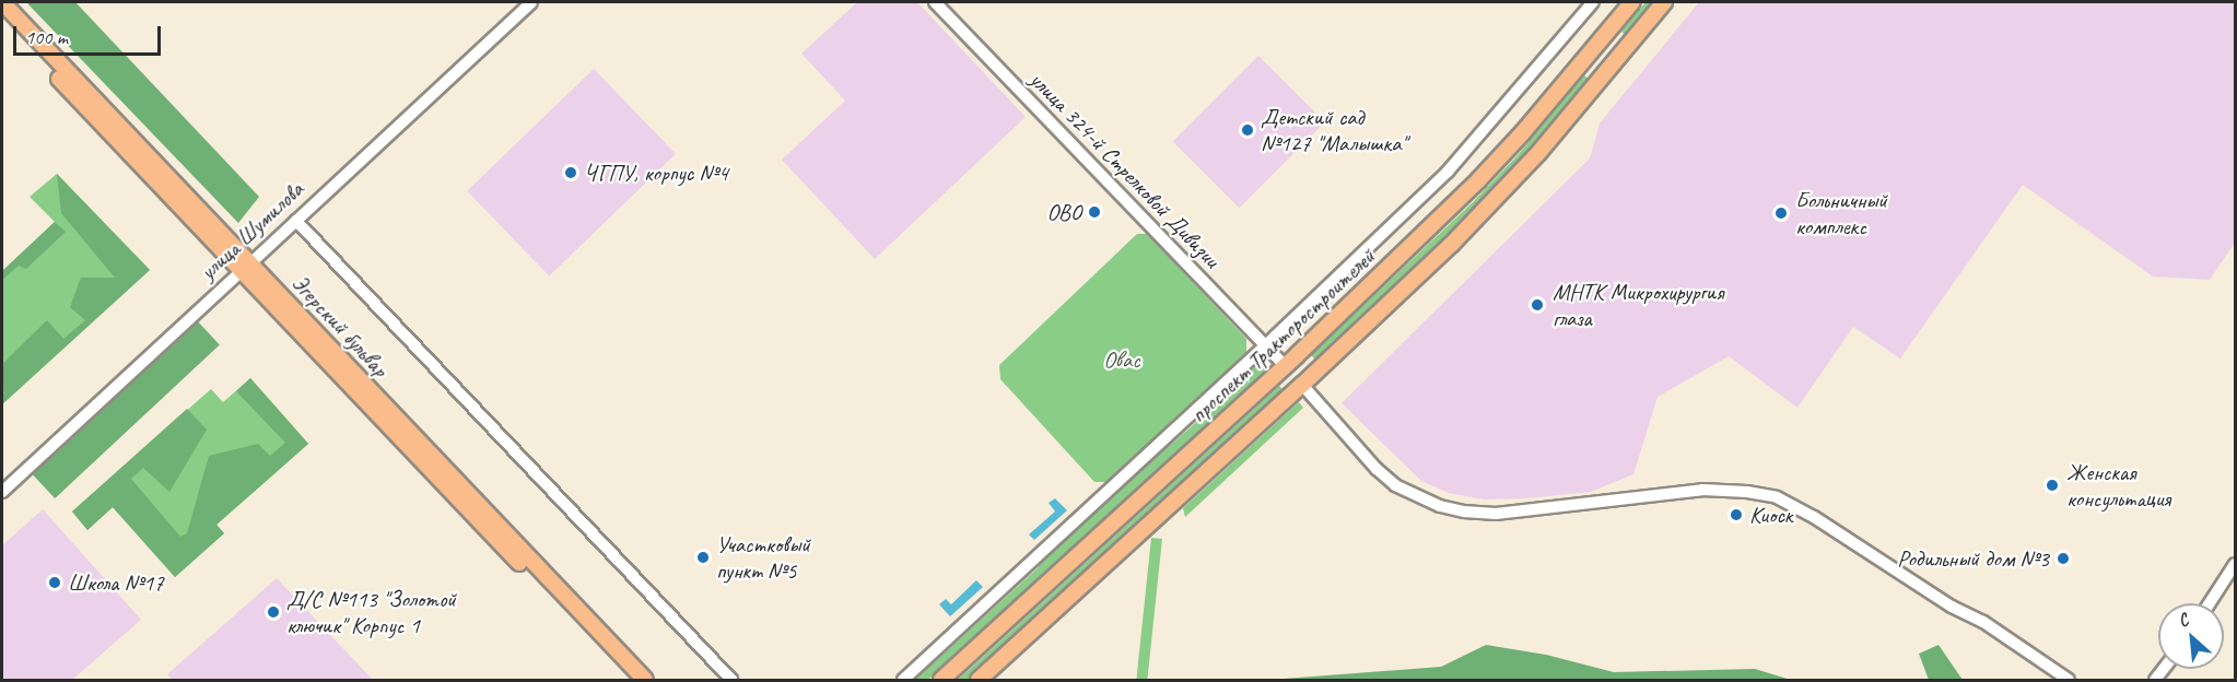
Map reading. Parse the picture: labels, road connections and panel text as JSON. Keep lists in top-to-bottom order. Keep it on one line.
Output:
{"streets":{"main road":["Эгерский бульвар","проспект Тракторостроителей"],"street":["улица 324-й Стрелковой Дивизии","улица Шумилова"]},"crossings":[["улица 324-й Стрелковой Дивизии","проспект Тракторостроителей"],["улица Шумилова","Эгерский бульвар"]],"parks":["Овас"],"places":["Детский сад №127 \"Малышка\"","ЧГПУ, корпус №4","ОВО","Больничный комплекс","МНТК Микрохирургия глаза","Женская консультация","Киоск","Участковый пункт №5","Родильный дом №3","Школа №17","Д/С №113 \"Золотой ключик\" Корпус 1"],"scale_bar":"100 m","north":"top left"}
